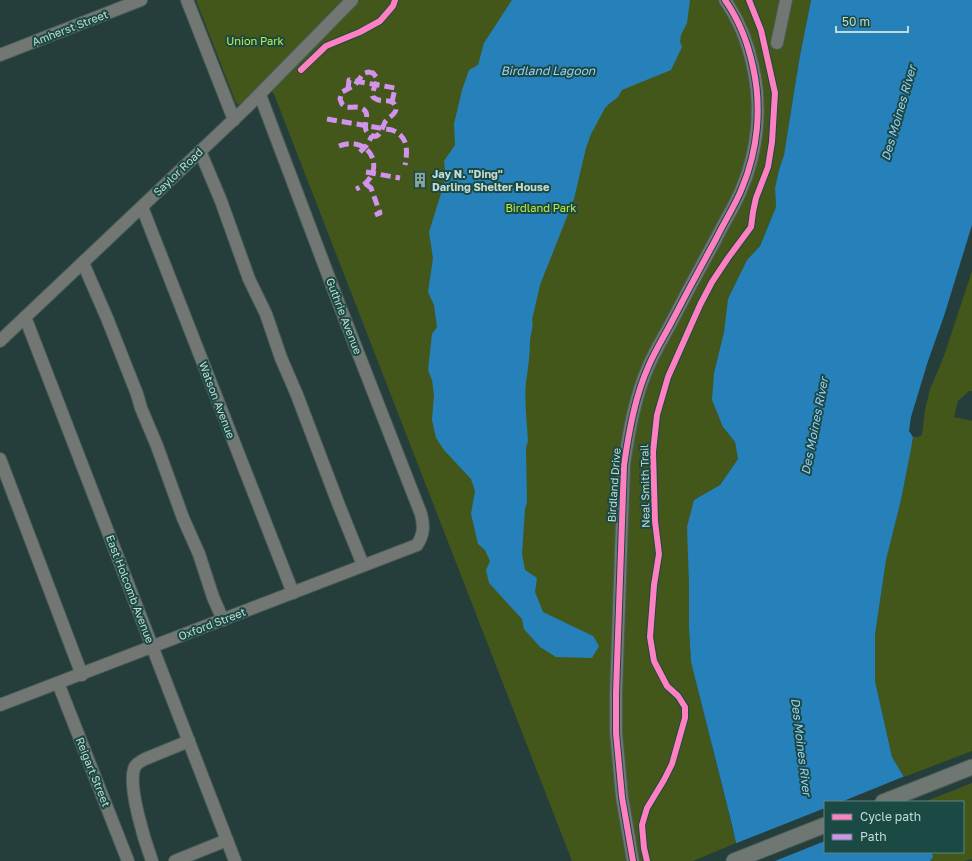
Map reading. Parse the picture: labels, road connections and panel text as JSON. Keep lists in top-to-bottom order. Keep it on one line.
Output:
{"streets":{"street":["Amherst Street","Saylor Road","Guthrie Avenue","Watson Avenue","Birdland Drive","East Holcomb Avenue","Oxford Street","Reigart Street"],"cycle path":["Neal Smith Trail"]},"crossings":[["Saylor Road","Guthrie Avenue"],["Saylor Road","Watson Avenue"],["Saylor Road","East Holcomb Avenue"],["Guthrie Avenue","Oxford Street"],["Watson Avenue","Oxford Street"],["East Holcomb Avenue","Oxford Street"],["Oxford Street","Reigart Street"]],"water":["Birdland Lagoon","Des Moines River"],"parks":["Union Park","Birdland Park"],"places":{"building":["Jay N. \"Ding\" Darling Shelter House"]},"legend":["Cycle path","Path"],"scale_bar":"50 m"}
